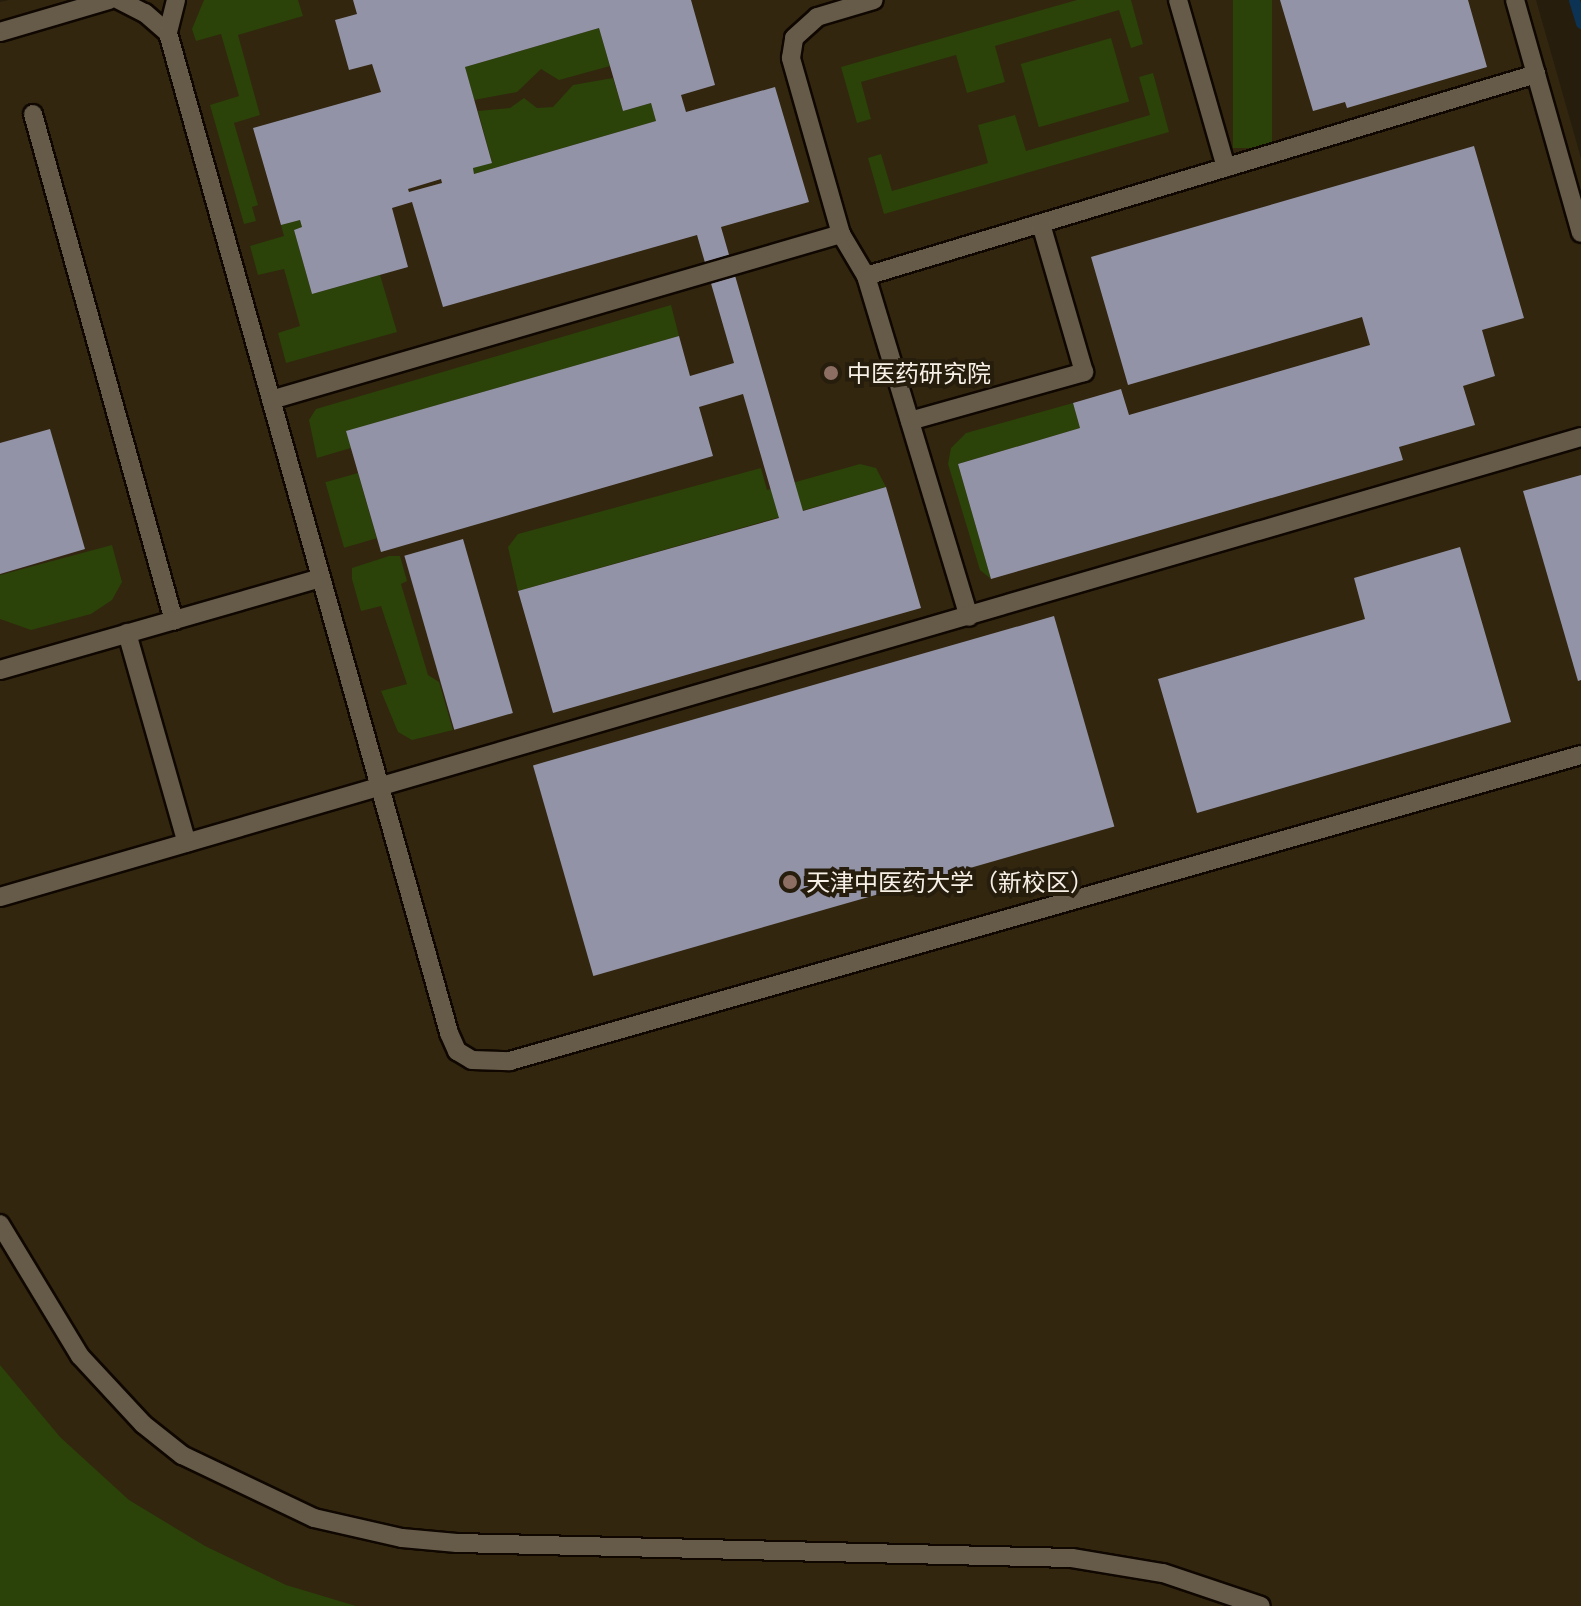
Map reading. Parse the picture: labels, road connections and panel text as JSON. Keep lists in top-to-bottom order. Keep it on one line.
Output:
{"places":["中医药研究院","天津中医药大学（新校区）"]}
